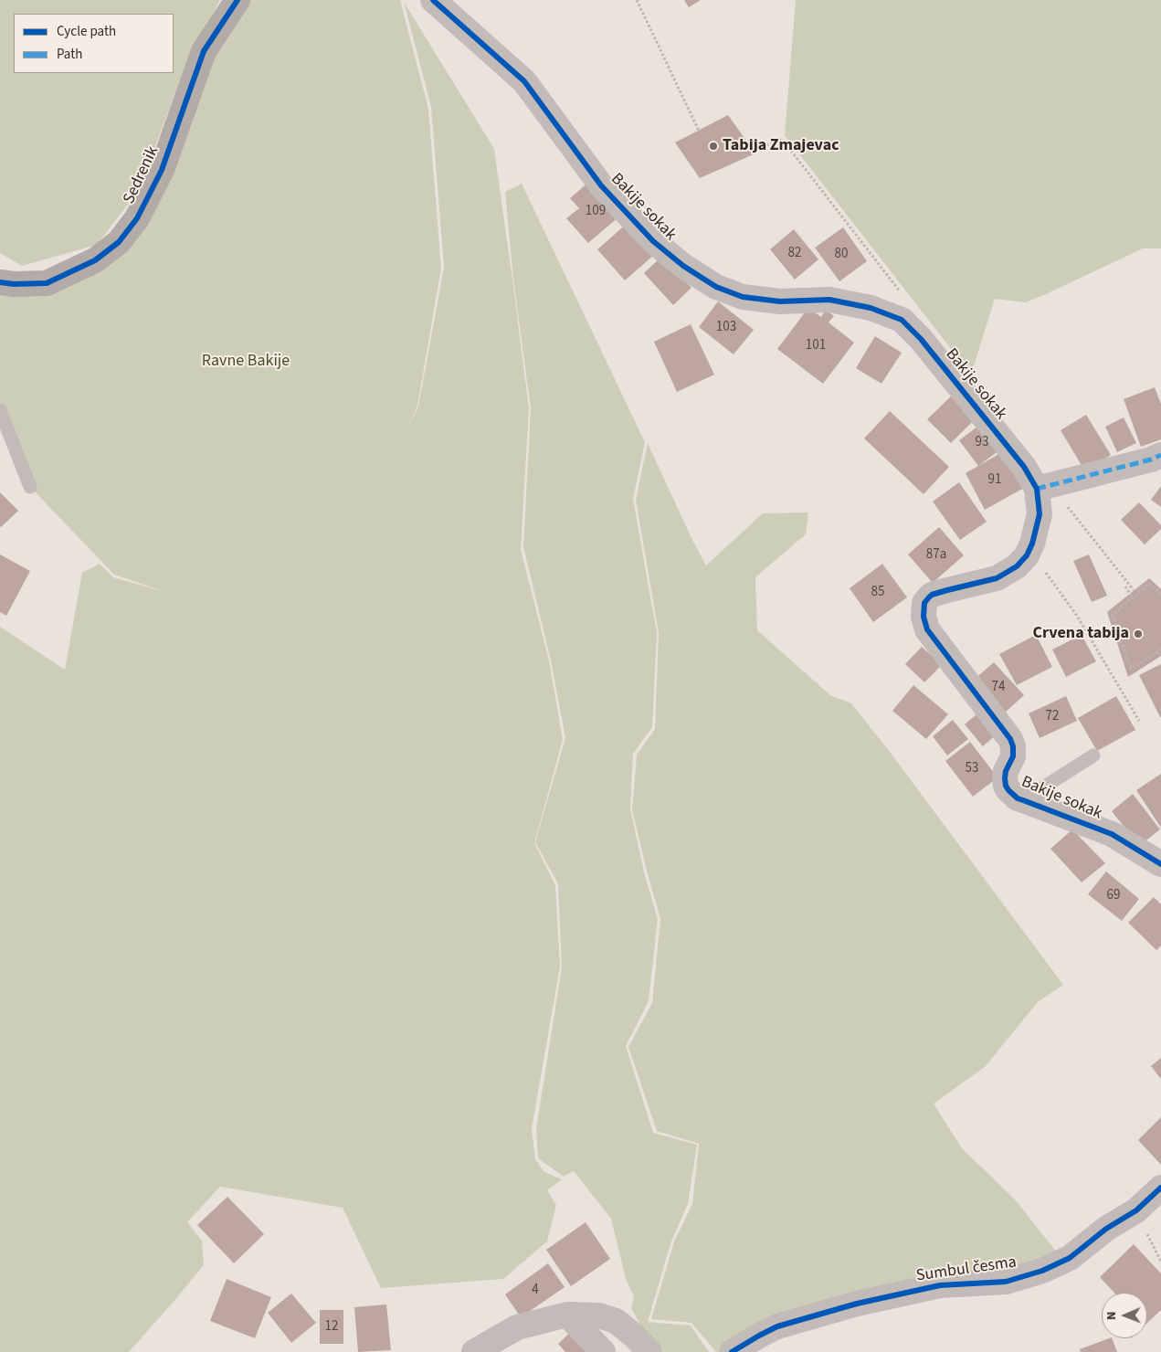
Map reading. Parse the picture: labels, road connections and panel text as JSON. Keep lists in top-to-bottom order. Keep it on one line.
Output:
{"streets":{"street":["Sedrenik","Bakije sokak","Sumbul česma"]},"parks":["Ravne Bakije"],"places":["Tabija Zmajevac","Crvena tabija"],"house_numbers":["109","82","80","103","101","93","91","87a","85","74","72","53","69","4","12"],"legend":["Cycle path","Path"],"north":"left"}
